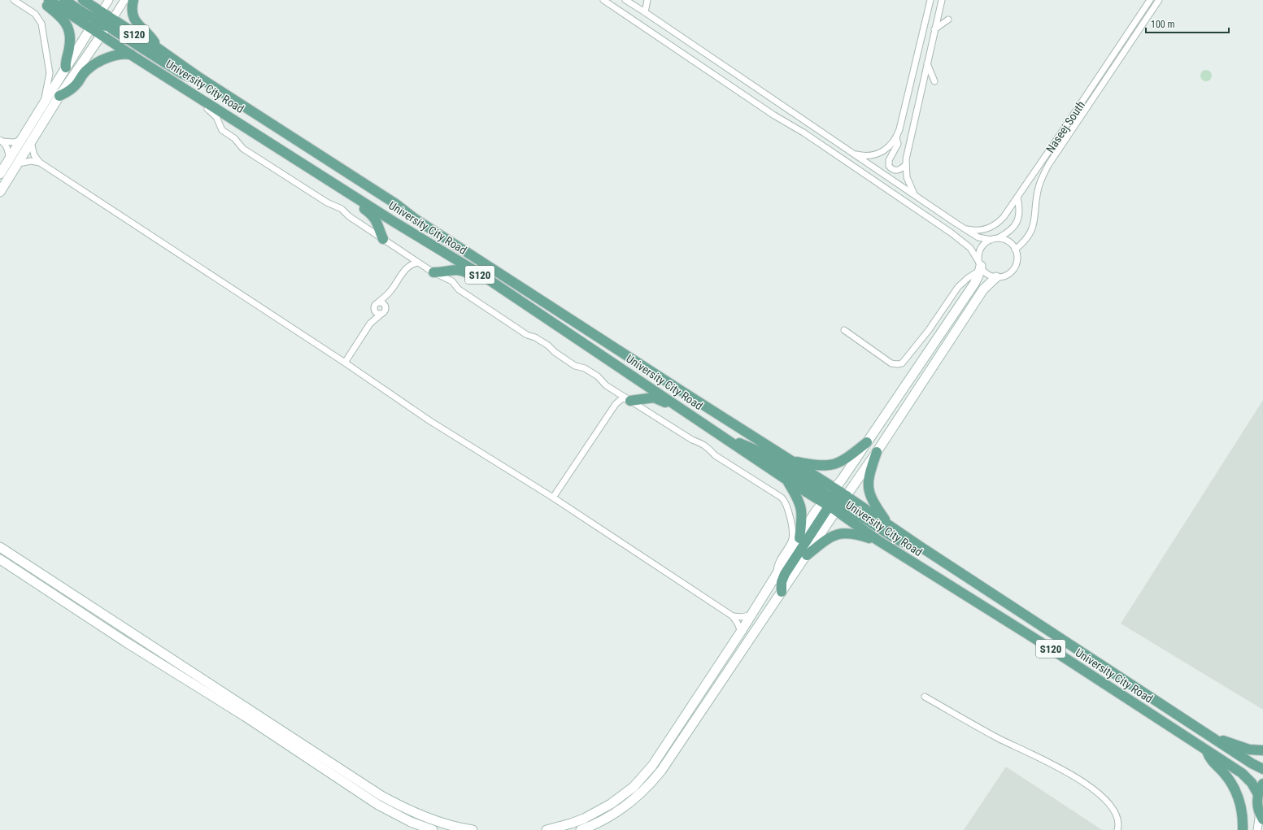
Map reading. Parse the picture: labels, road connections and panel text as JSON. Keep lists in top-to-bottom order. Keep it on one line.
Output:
{"streets":{"main road":["S120","University City Road"],"street":["Naseej South"]},"scale_bar":"100 m"}
